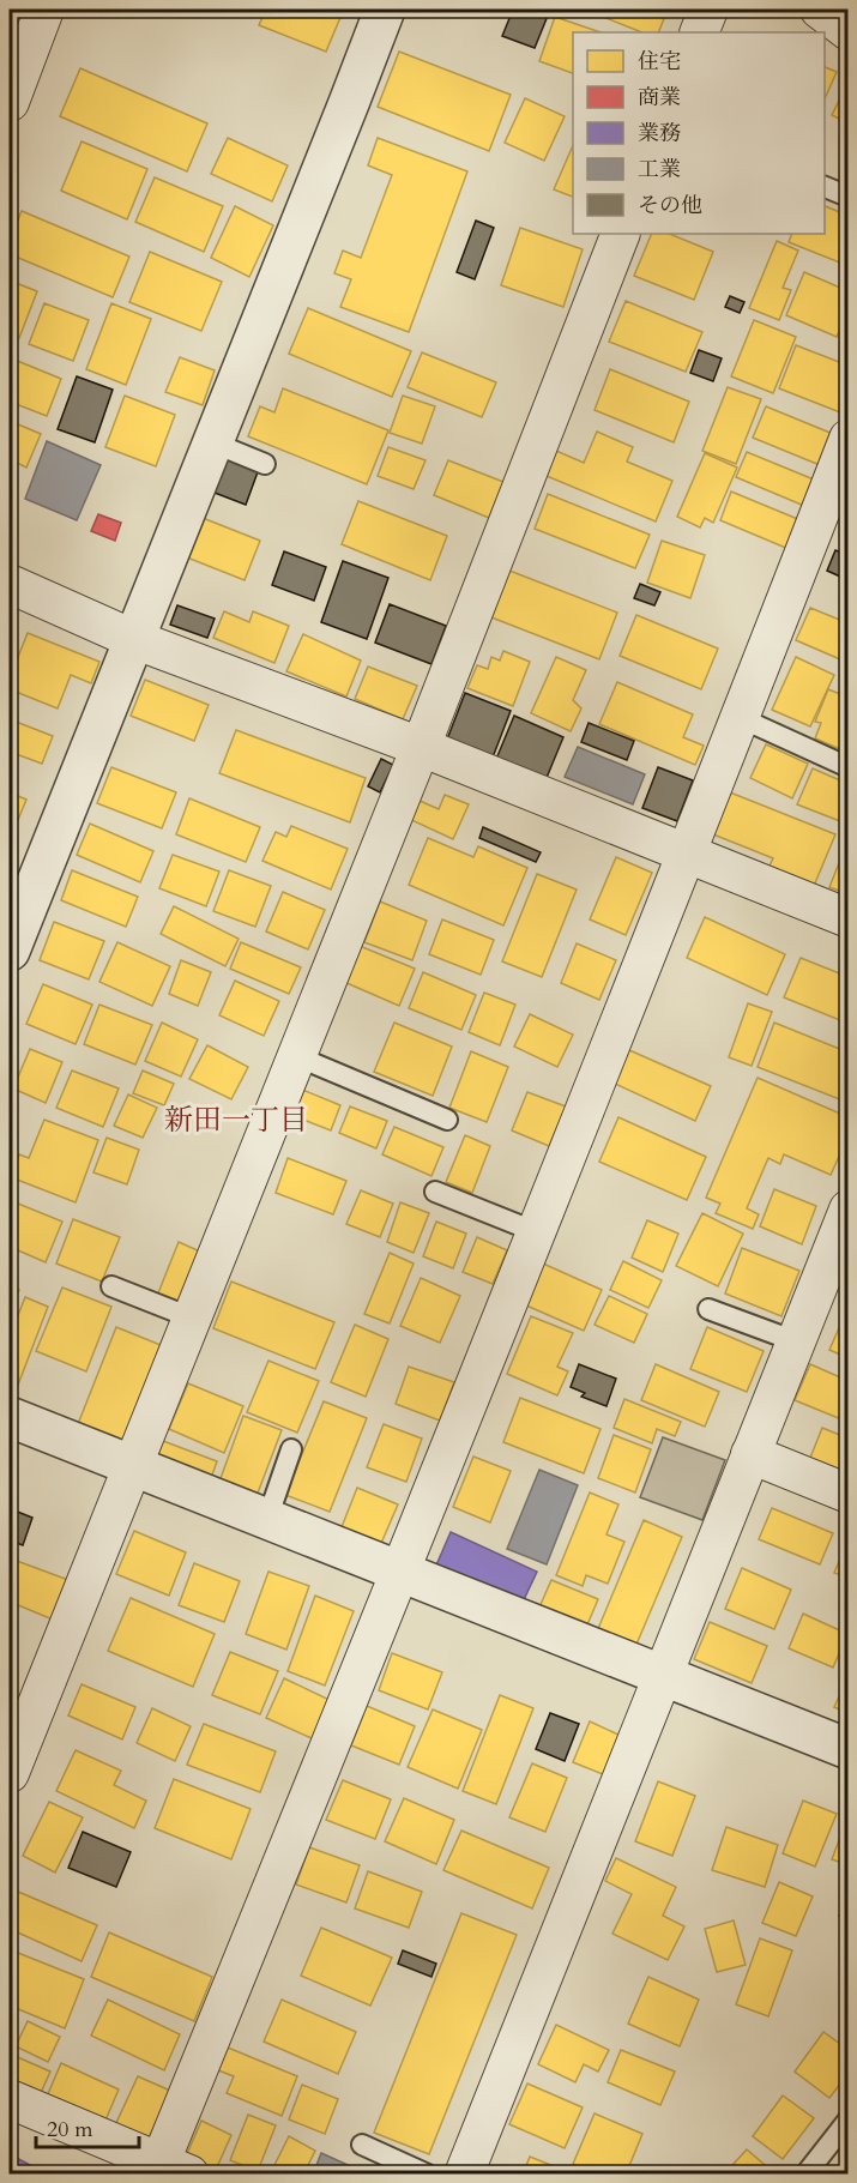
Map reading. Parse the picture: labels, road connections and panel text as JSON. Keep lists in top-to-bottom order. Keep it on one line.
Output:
{"districts":["新田一丁目"],"legend":["住宅","商業","業務","工業","その他"],"scale_bar":"20 m"}
